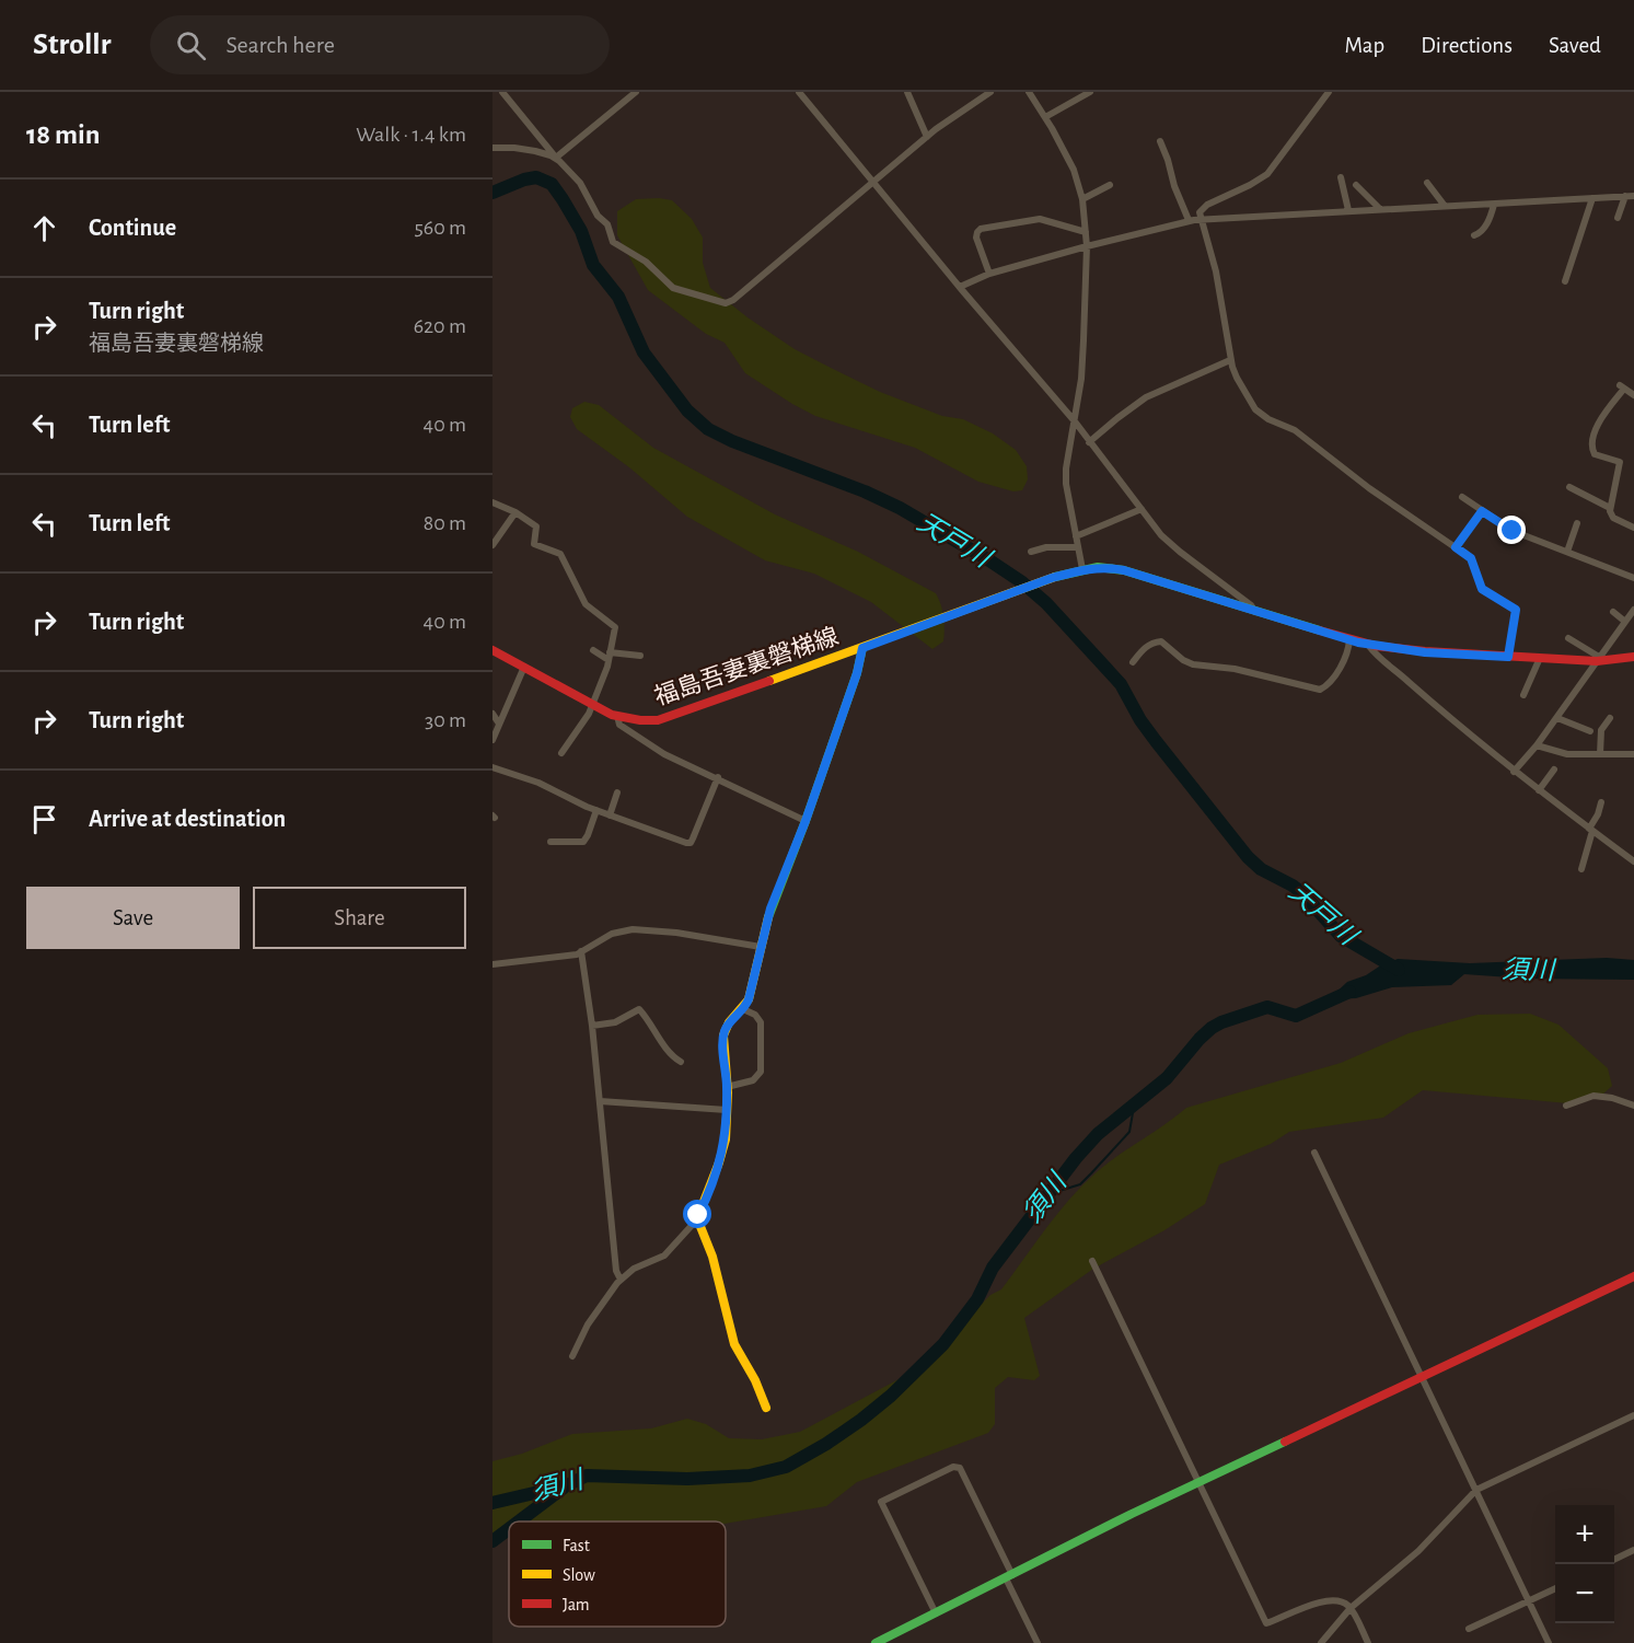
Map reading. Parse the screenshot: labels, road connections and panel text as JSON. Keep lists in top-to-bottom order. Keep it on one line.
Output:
{"streets":{"street":["福島吾妻裏磐梯線"]},"water":["天戸川","須川"],"legend":["Fast","Slow","Jam"],"page":{"header":"Strollr","search":"Search here","nav":["Map","Directions","Saved"],"heading":["18 min","Walk · 1.4 km"],"list":[["Continue","560 m"],["Turn right","福島吾妻裏磐梯線","620 m"],["Turn left","40 m"],["Turn left","80 m"],["Turn right","40 m"],["Turn right","30 m"],"Arrive at destination"],"buttons":["Save","Share"],"map_buttons":["+","−"]}}
